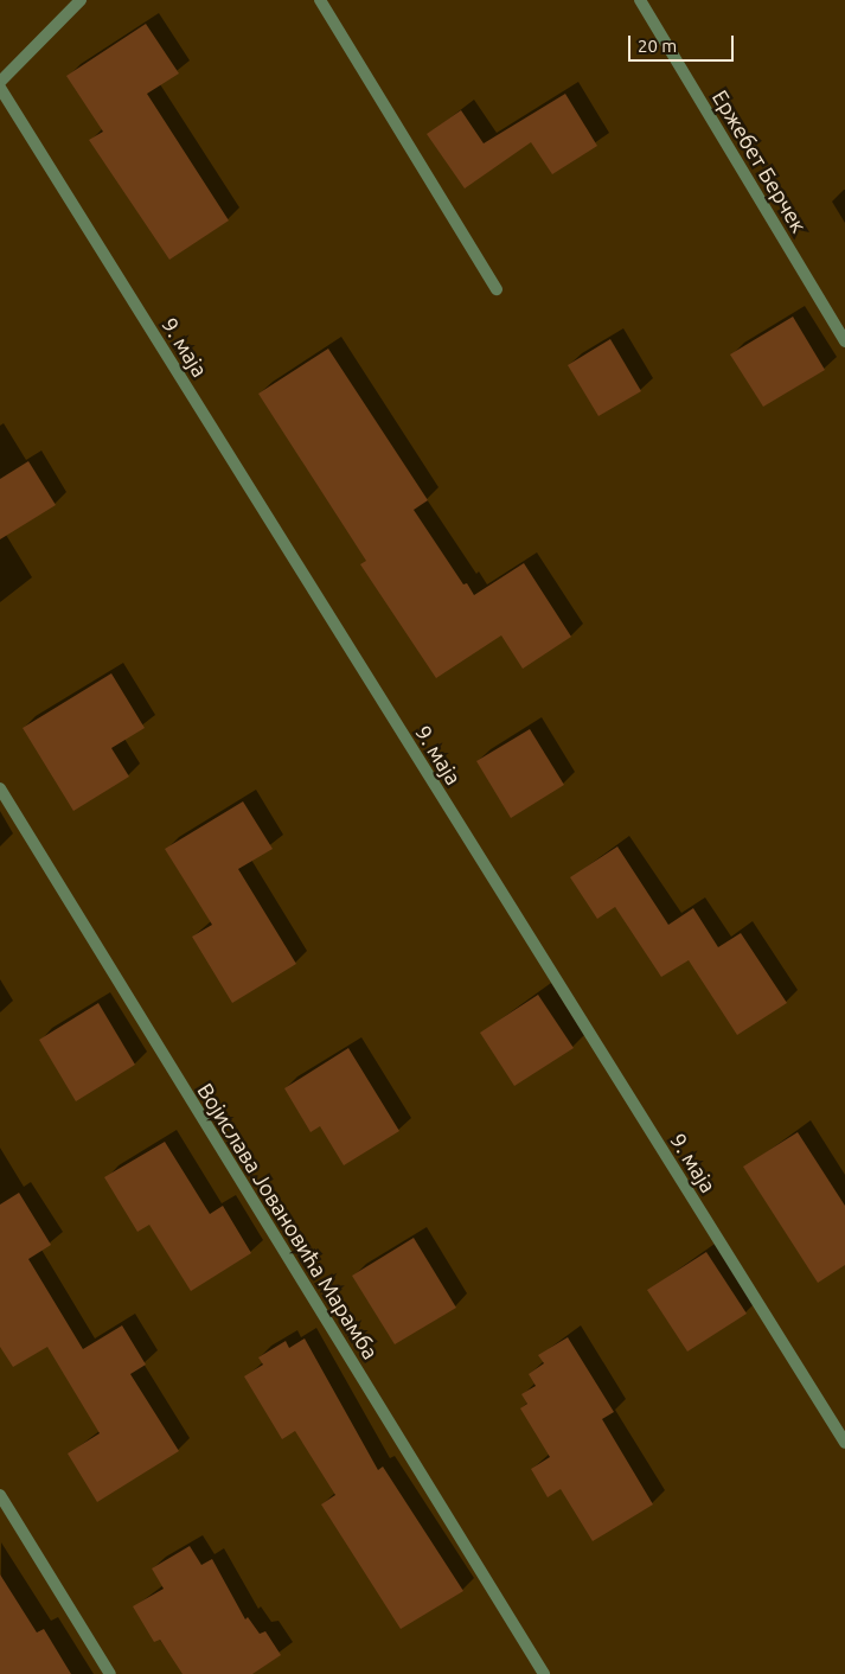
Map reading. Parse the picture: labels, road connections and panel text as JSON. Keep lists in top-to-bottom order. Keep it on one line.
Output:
{"streets":{"street":["Ержебет Берчек","9. маја","Војислава Јовановића Марамба"]},"scale_bar":"20 m"}
